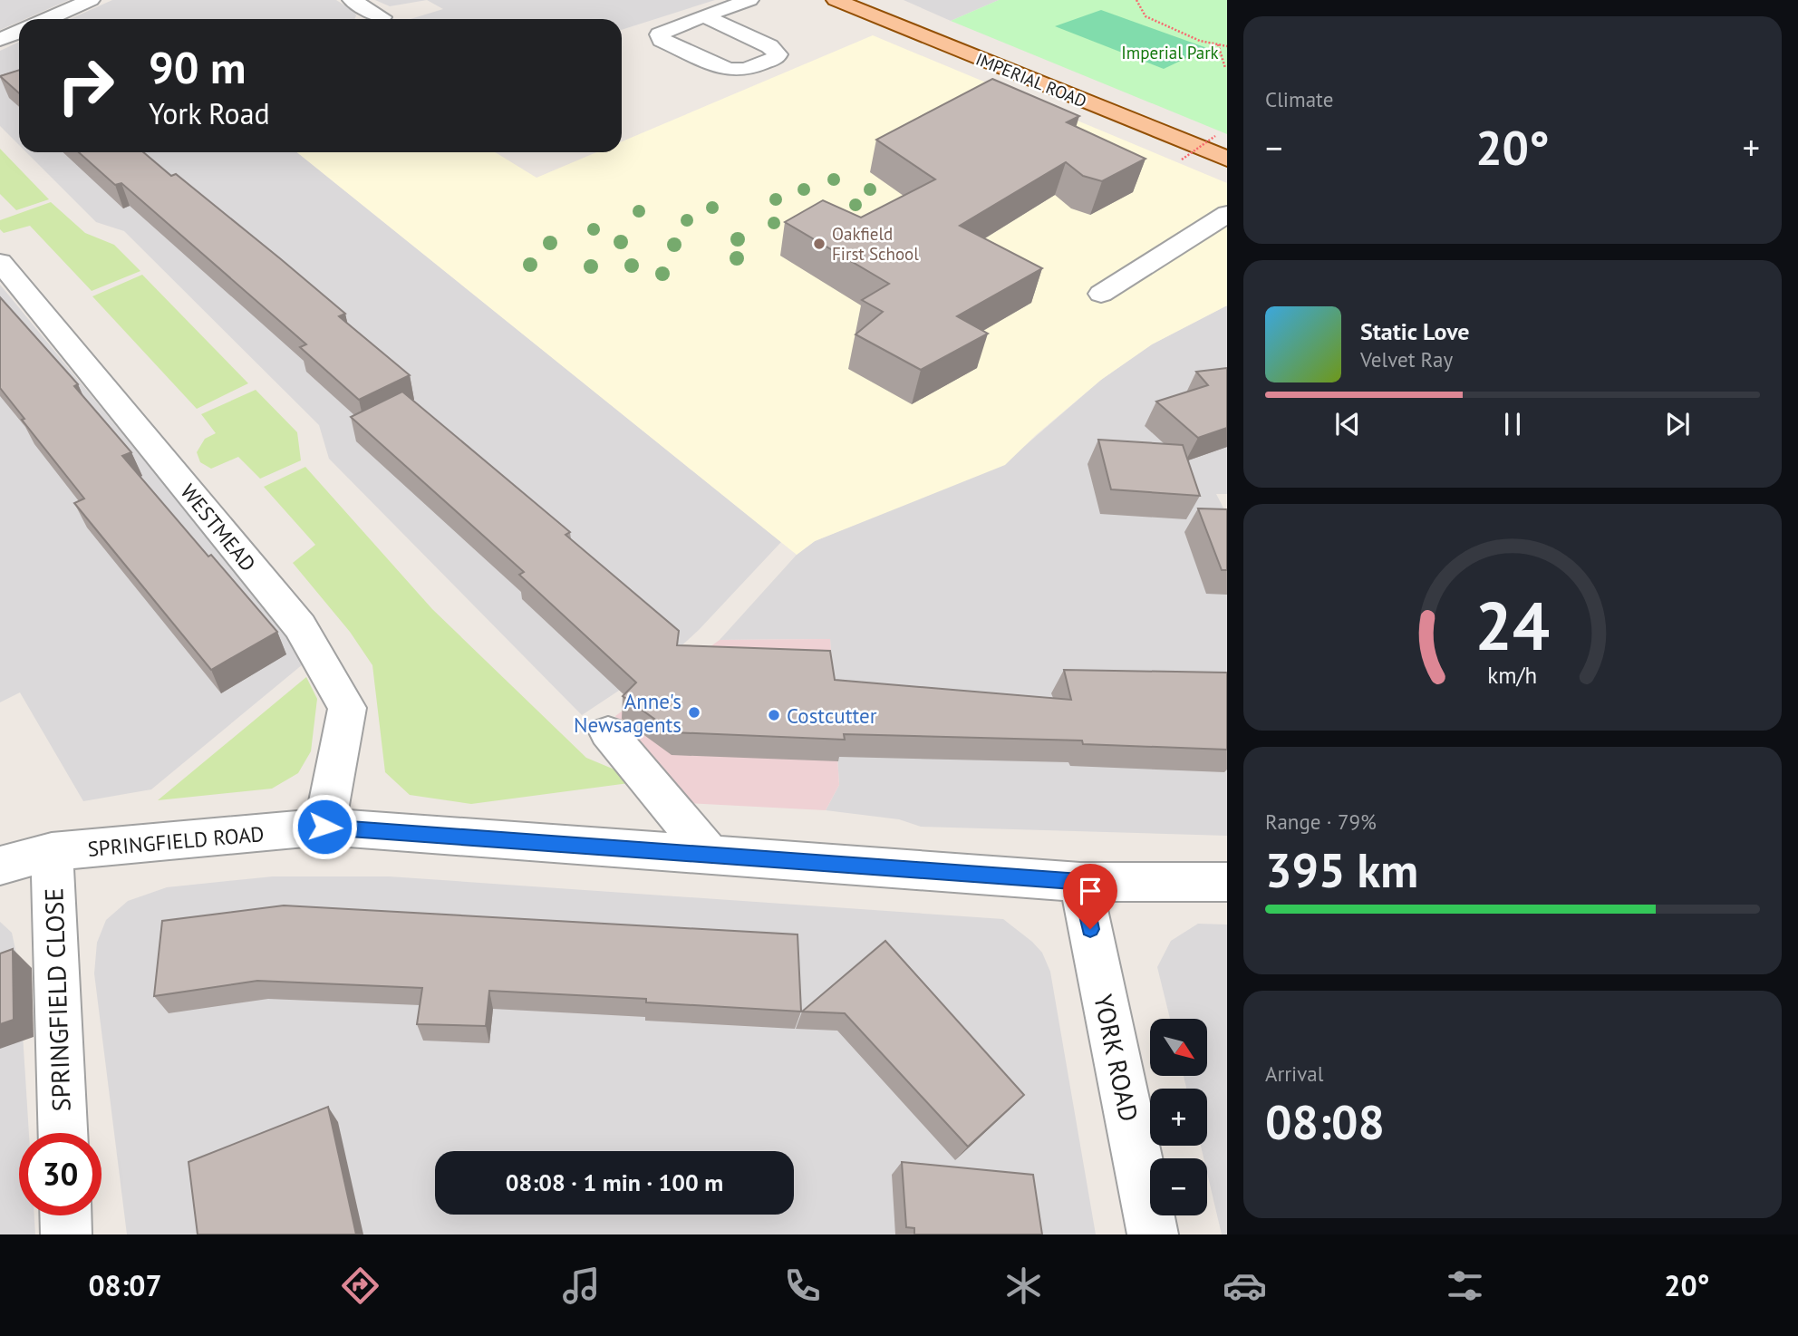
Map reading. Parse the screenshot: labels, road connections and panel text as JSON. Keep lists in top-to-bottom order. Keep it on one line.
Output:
{"streets":{"main road":["IMPERIAL ROAD"],"street":["WESTMEAD","SPRINGFIELD ROAD","SPRINGFIELD CLOSE","YORK ROAD"]},"crossings":[["WESTMEAD","SPRINGFIELD ROAD"],["SPRINGFIELD ROAD","SPRINGFIELD CLOSE"],["SPRINGFIELD ROAD","YORK ROAD"]],"parks":["Imperial Park"],"places":["Oakfield First School","Anne's Newsagents","Costcutter"],"north":"bottom right","page":{"tile":["Climate",["Range · 79%","395 km"],["Arrival","08:08"]],"turn":["90 m","York Road"],"heat":["−","20°","+"],"song":["Static Love","Velvet Ray"],"map_buttons":["+","−"],"limit":"30","trip":"08:08 · 1 min · 100 m","tabs":["08:07","20°"],"gauge":["24","km/h"]}}
